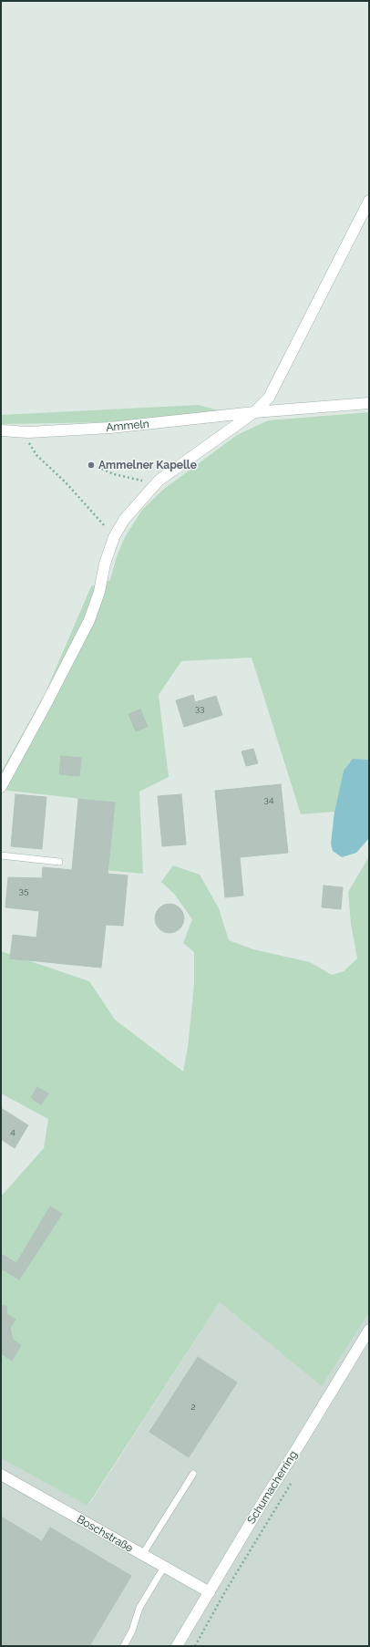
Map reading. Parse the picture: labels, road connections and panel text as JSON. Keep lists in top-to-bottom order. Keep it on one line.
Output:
{"streets":{"street":["Ammeln","Schumacherring","Boschstraße"]},"crossings":[["Schumacherring","Boschstraße"]],"places":["Ammelner Kapelle"],"house_numbers":["33","34","35","4","2"]}
